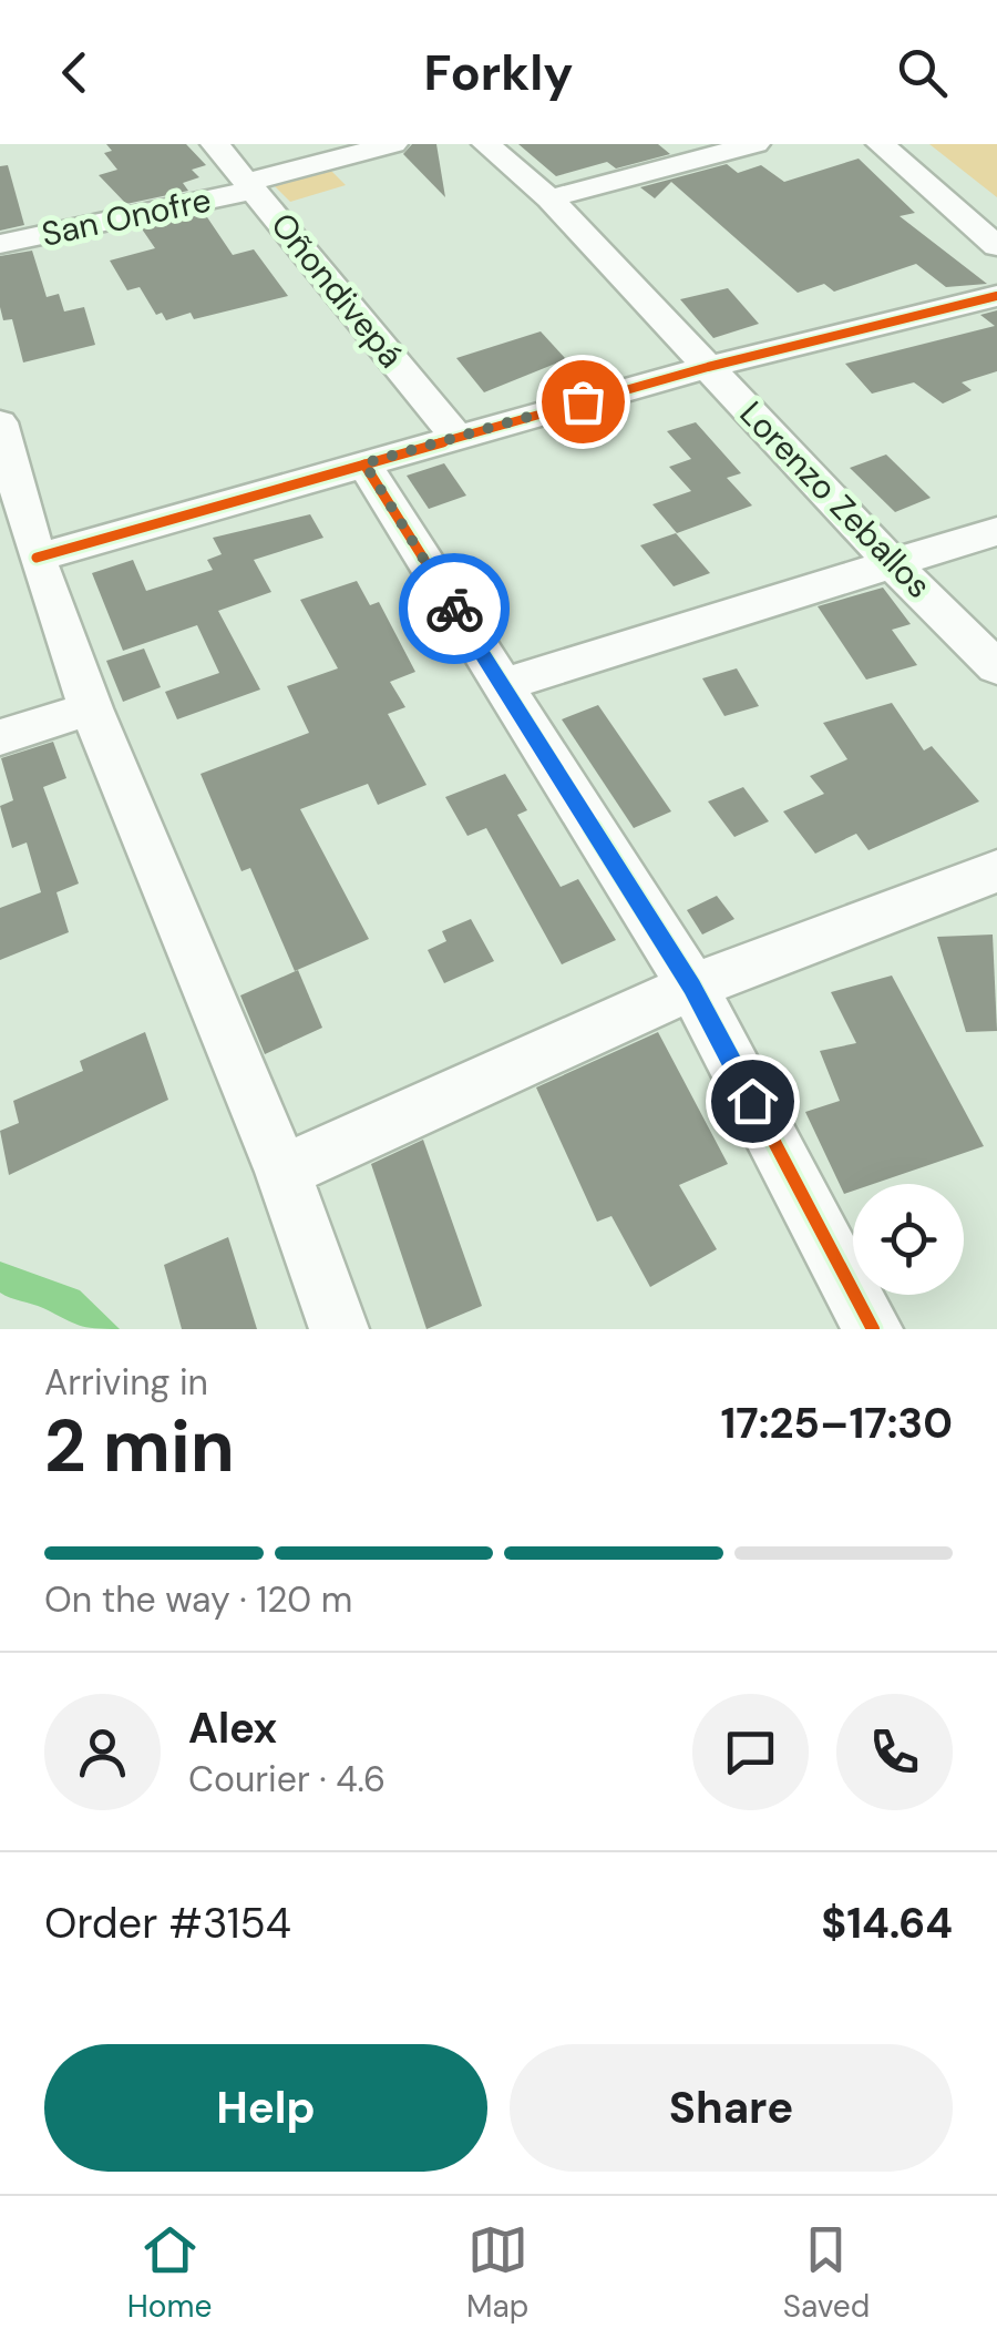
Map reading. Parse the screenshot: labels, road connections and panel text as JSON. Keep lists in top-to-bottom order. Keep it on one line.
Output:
{"streets":{"street":["San Onofre","Oñondivepá","Lorenzo Zeballos"]},"crossings":[["San Onofre","Oñondivepá"]],"page":{"header":"Forkly","heading":["2 min","Arriving in","17:25–17:30"],"panel":["Alex","Courier · 4.6","Order #3154","$14.64"],"bar":"On the way · 120 m","buttons":["Help","Share"],"tabs":["Home","Map","Saved"]}}
